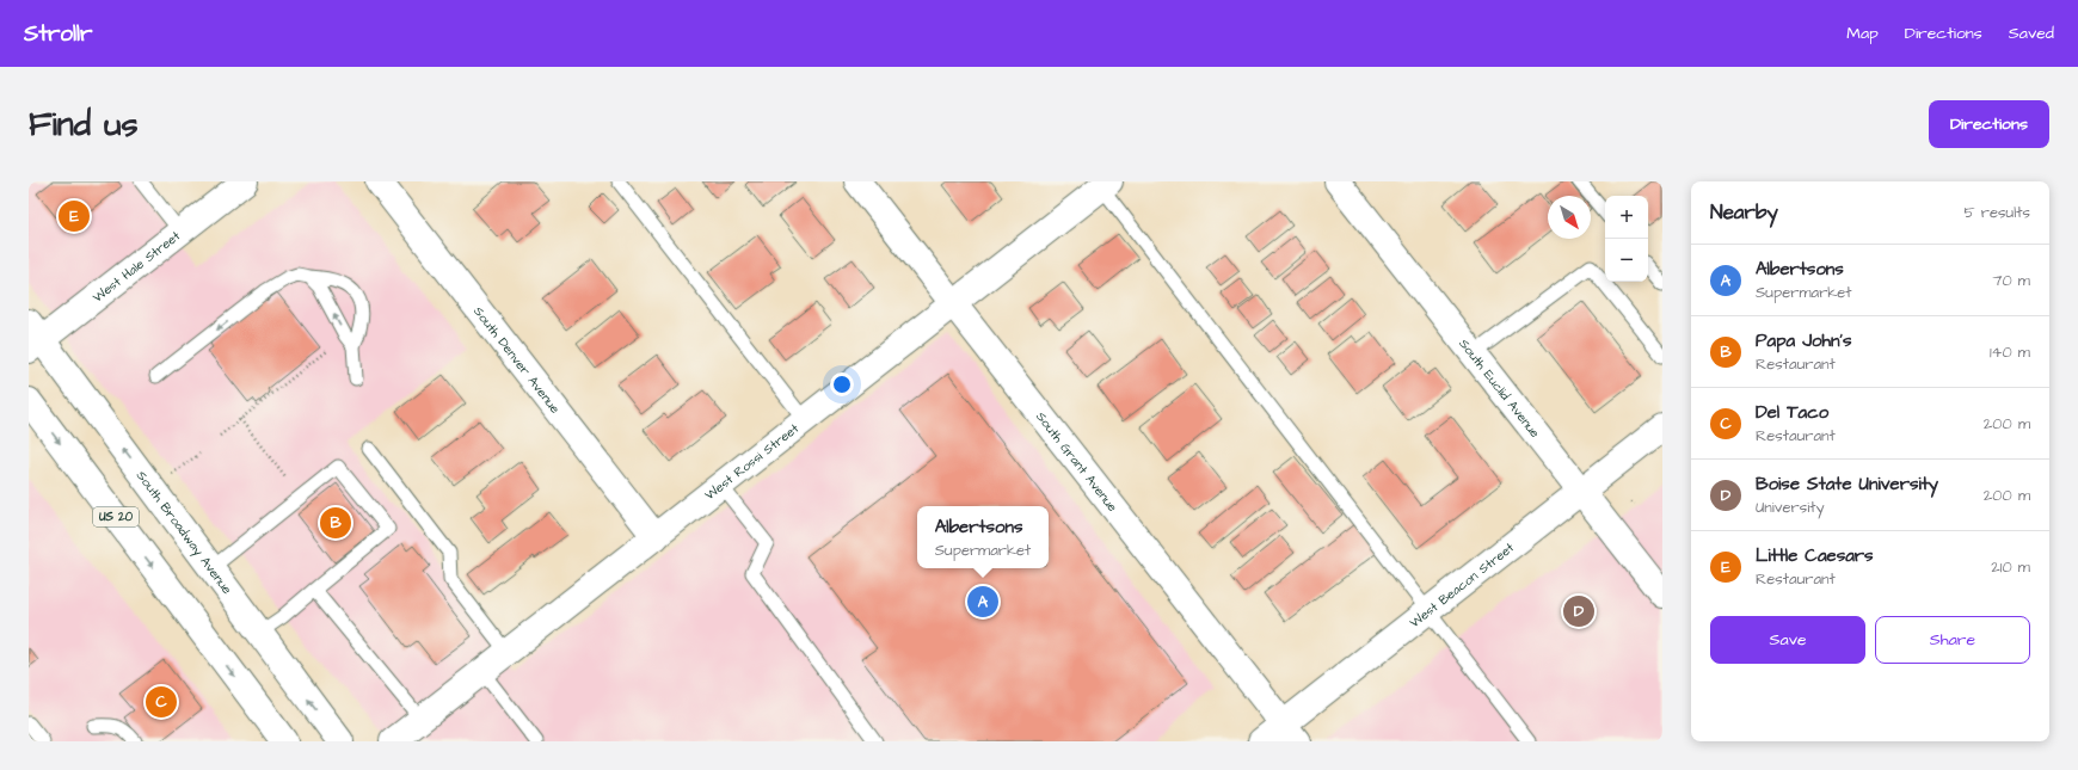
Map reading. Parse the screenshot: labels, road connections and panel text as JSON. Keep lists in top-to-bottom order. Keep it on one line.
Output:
{"streets":{"street":["West Hale Street","South Denver Avenue","South Euclid Avenue","West Rossi Street","South Grant Avenue","US 20","South Broadway Avenue","West Beacon Street"]},"crossings":[["West Hale Street","South Broadway Avenue"],["South Denver Avenue","West Rossi Street"],["South Euclid Avenue","West Beacon Street"],["West Rossi Street","South Grant Avenue"],["South Grant Avenue","West Beacon Street"]],"north":"bottom right","page":{"header":"Strollr","nav":["Map","Directions","Saved"],"buttons":["Directions",["Save","Share"]],"title":"Find us","heading":["Nearby","5 results"],"map_buttons":["+","−"],"pins":["E","B","A","D","C"],"list":[{"mark":"A","name":"Albertsons","note":"Supermarket","value":"70 m"},{"mark":"B","name":"Papa John's","note":"Restaurant","value":"140 m"},{"mark":"C","name":"Del Taco","note":"Restaurant","value":"200 m"},{"mark":"D","name":"Boise State University","note":"University","value":"200 m"},{"mark":"E","name":"Little Caesars","note":"Restaurant","value":"210 m"}],"popup":["Albertsons","Supermarket"]}}
